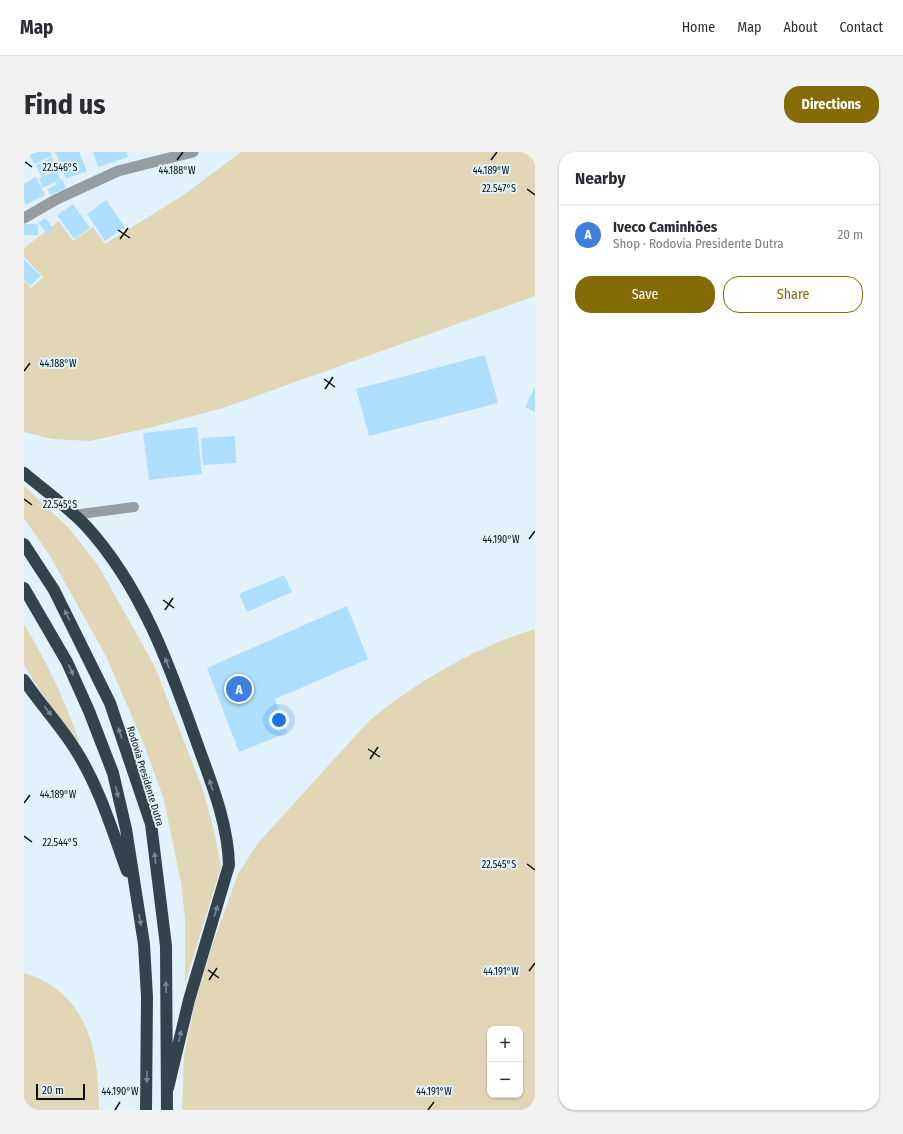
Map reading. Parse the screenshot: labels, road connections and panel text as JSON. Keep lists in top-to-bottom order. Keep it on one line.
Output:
{"streets":{"highway":["Rodovia Presidente Dutra"]},"scale_bar":"20 m","page":{"header":"Map","nav":["Home","Map","About","Contact"],"buttons":["Directions",["Save","Share"]],"title":"Find us","heading":"Nearby","list":[{"mark":"A","name":"Iveco Caminhões","note":"Shop · Rodovia Presidente Dutra","value":"20 m"}],"pins":"A","map_buttons":["+","−"],"scale":"20 m"},"coordinates":["22.546°S","44.188°W","44.189°W","22.547°S","22.545°S","44.190°W","22.544°S","44.191°W"]}
